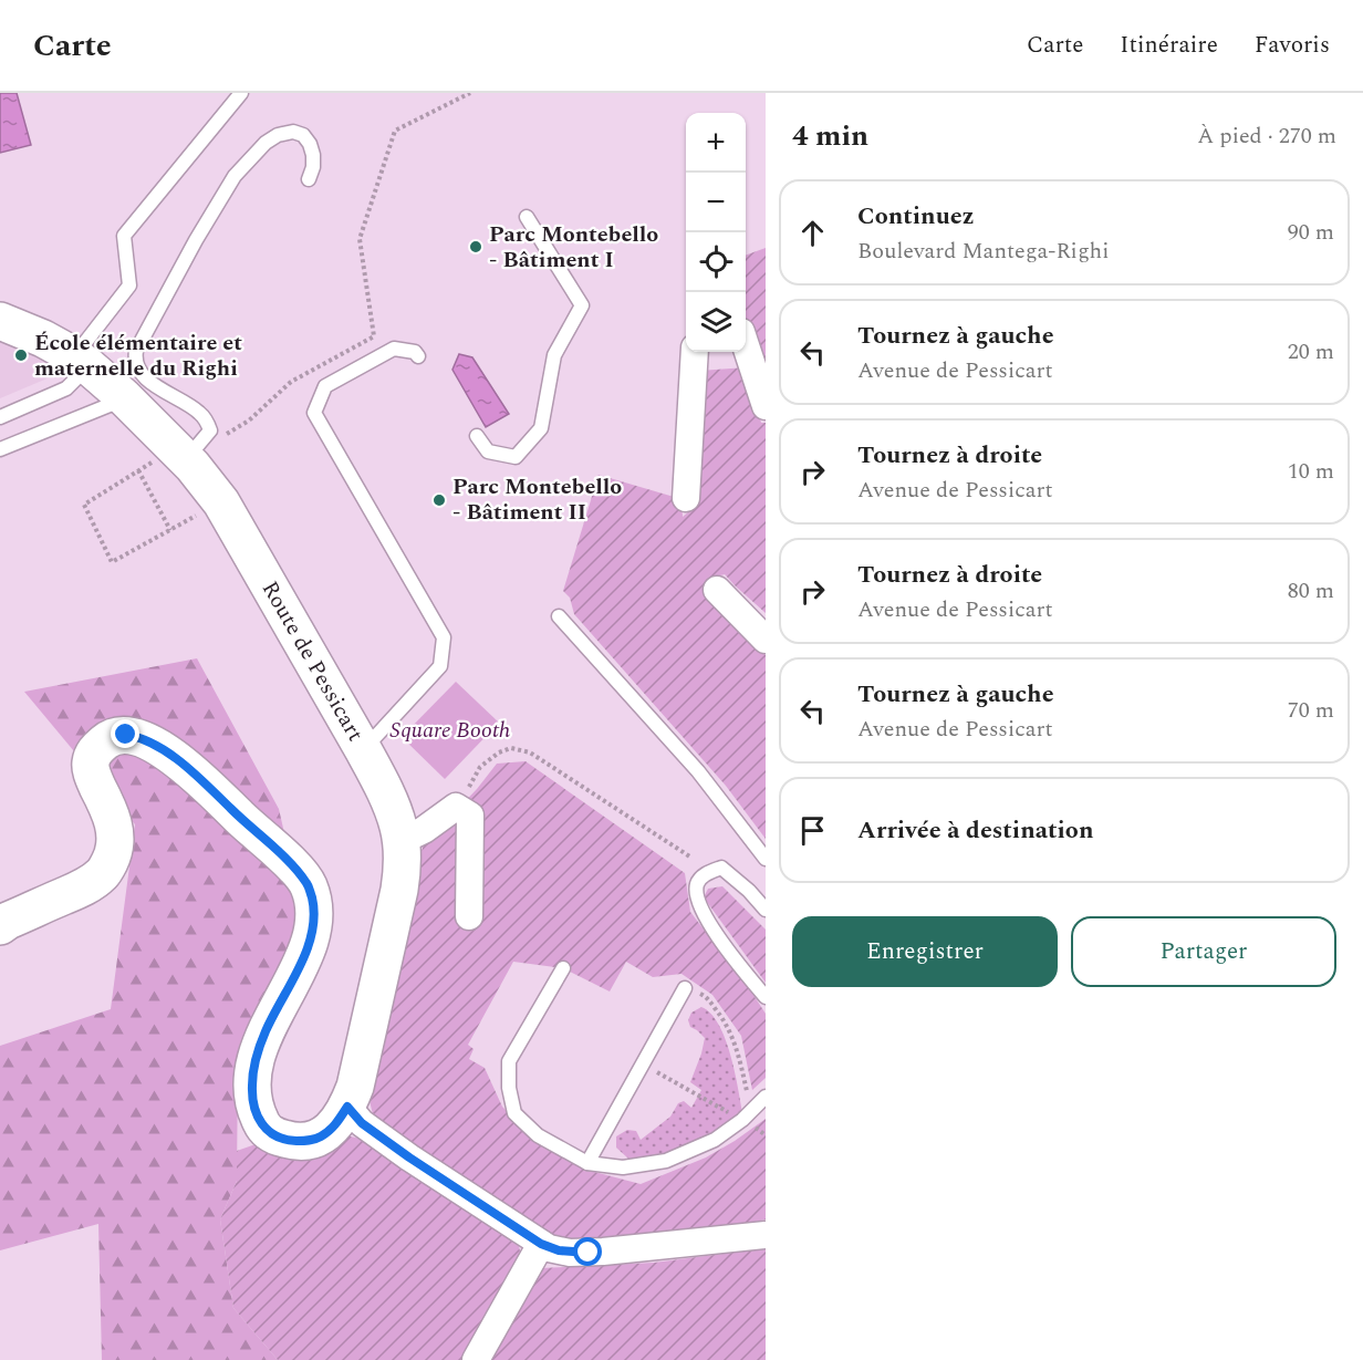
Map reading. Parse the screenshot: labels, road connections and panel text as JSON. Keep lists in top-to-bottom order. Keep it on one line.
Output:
{"streets":{"street":["Route de Pessicart"]},"parks":["Square Booth"],"places":["Parc Montebello - Bâtiment I","École élémentaire et maternelle du Righi","Parc Montebello - Bâtiment II"],"page":{"header":"Carte","nav":["Carte","Itinéraire","Favoris"],"heading":["4 min","À pied · 270 m"],"map_buttons":["+","−"],"list":[["Continuez","Boulevard Mantega-Righi","90 m"],["Tournez à gauche","Avenue de Pessicart","20 m"],["Tournez à droite","Avenue de Pessicart","10 m"],["Tournez à droite","Avenue de Pessicart","80 m"],["Tournez à gauche","Avenue de Pessicart","70 m"],"Arrivée à destination"],"buttons":["Enregistrer","Partager"]}}
